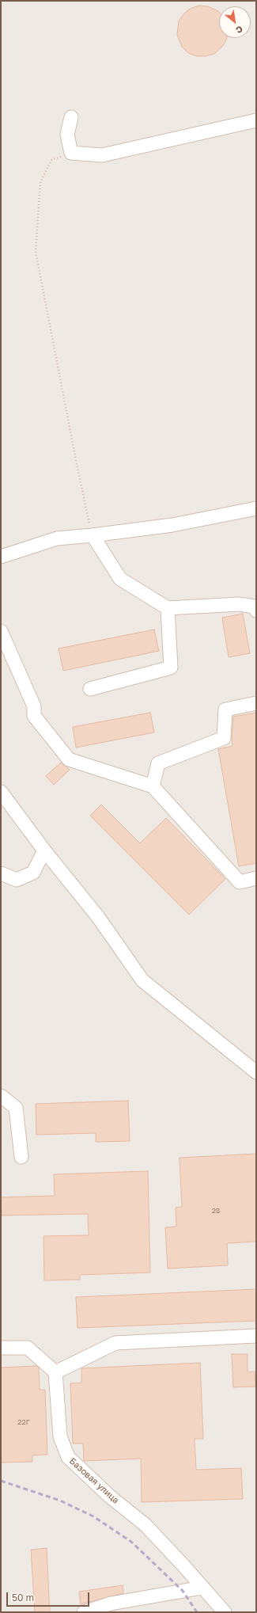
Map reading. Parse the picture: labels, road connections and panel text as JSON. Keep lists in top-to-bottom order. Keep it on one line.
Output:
{"streets":{"street":["Базовая улица"]},"house_numbers":["28","22Г"],"scale_bar":"50 m","north":"bottom right"}
